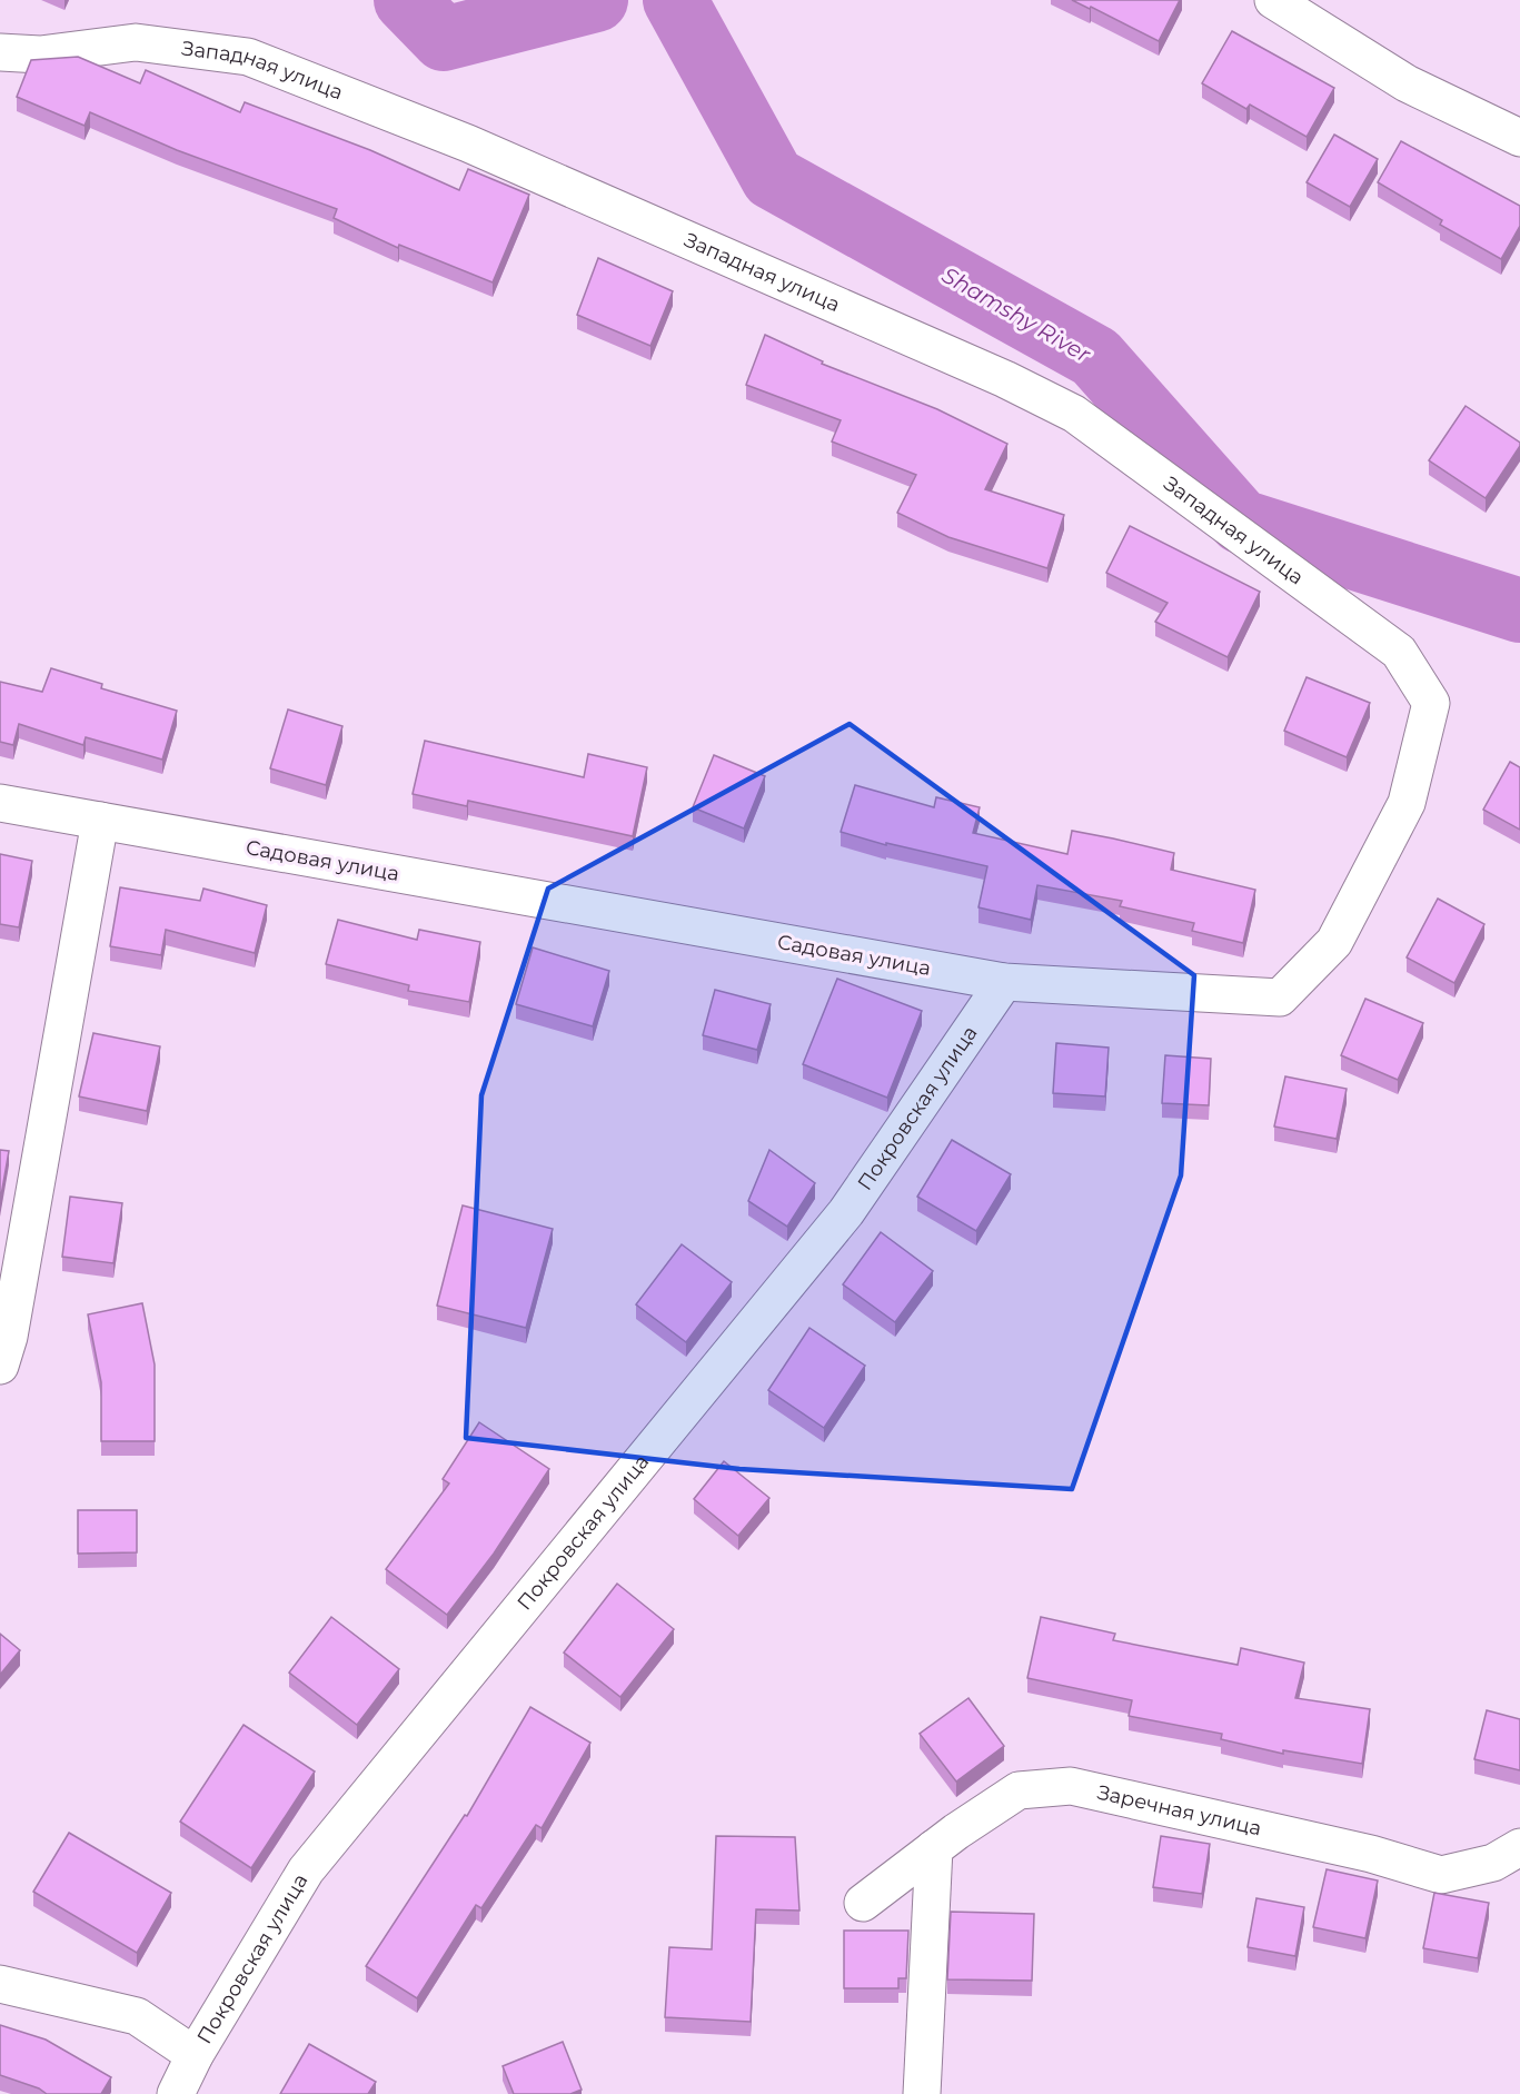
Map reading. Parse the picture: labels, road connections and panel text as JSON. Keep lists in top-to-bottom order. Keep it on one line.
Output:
{"streets":{"street":["Западная улица","Садовая улица","Покровская улица","Заречная улица"]},"crossings":[["Западная улица","Садовая улица"],["Садовая улица","Покровская улица"]],"water":["Shamshy River"]}
